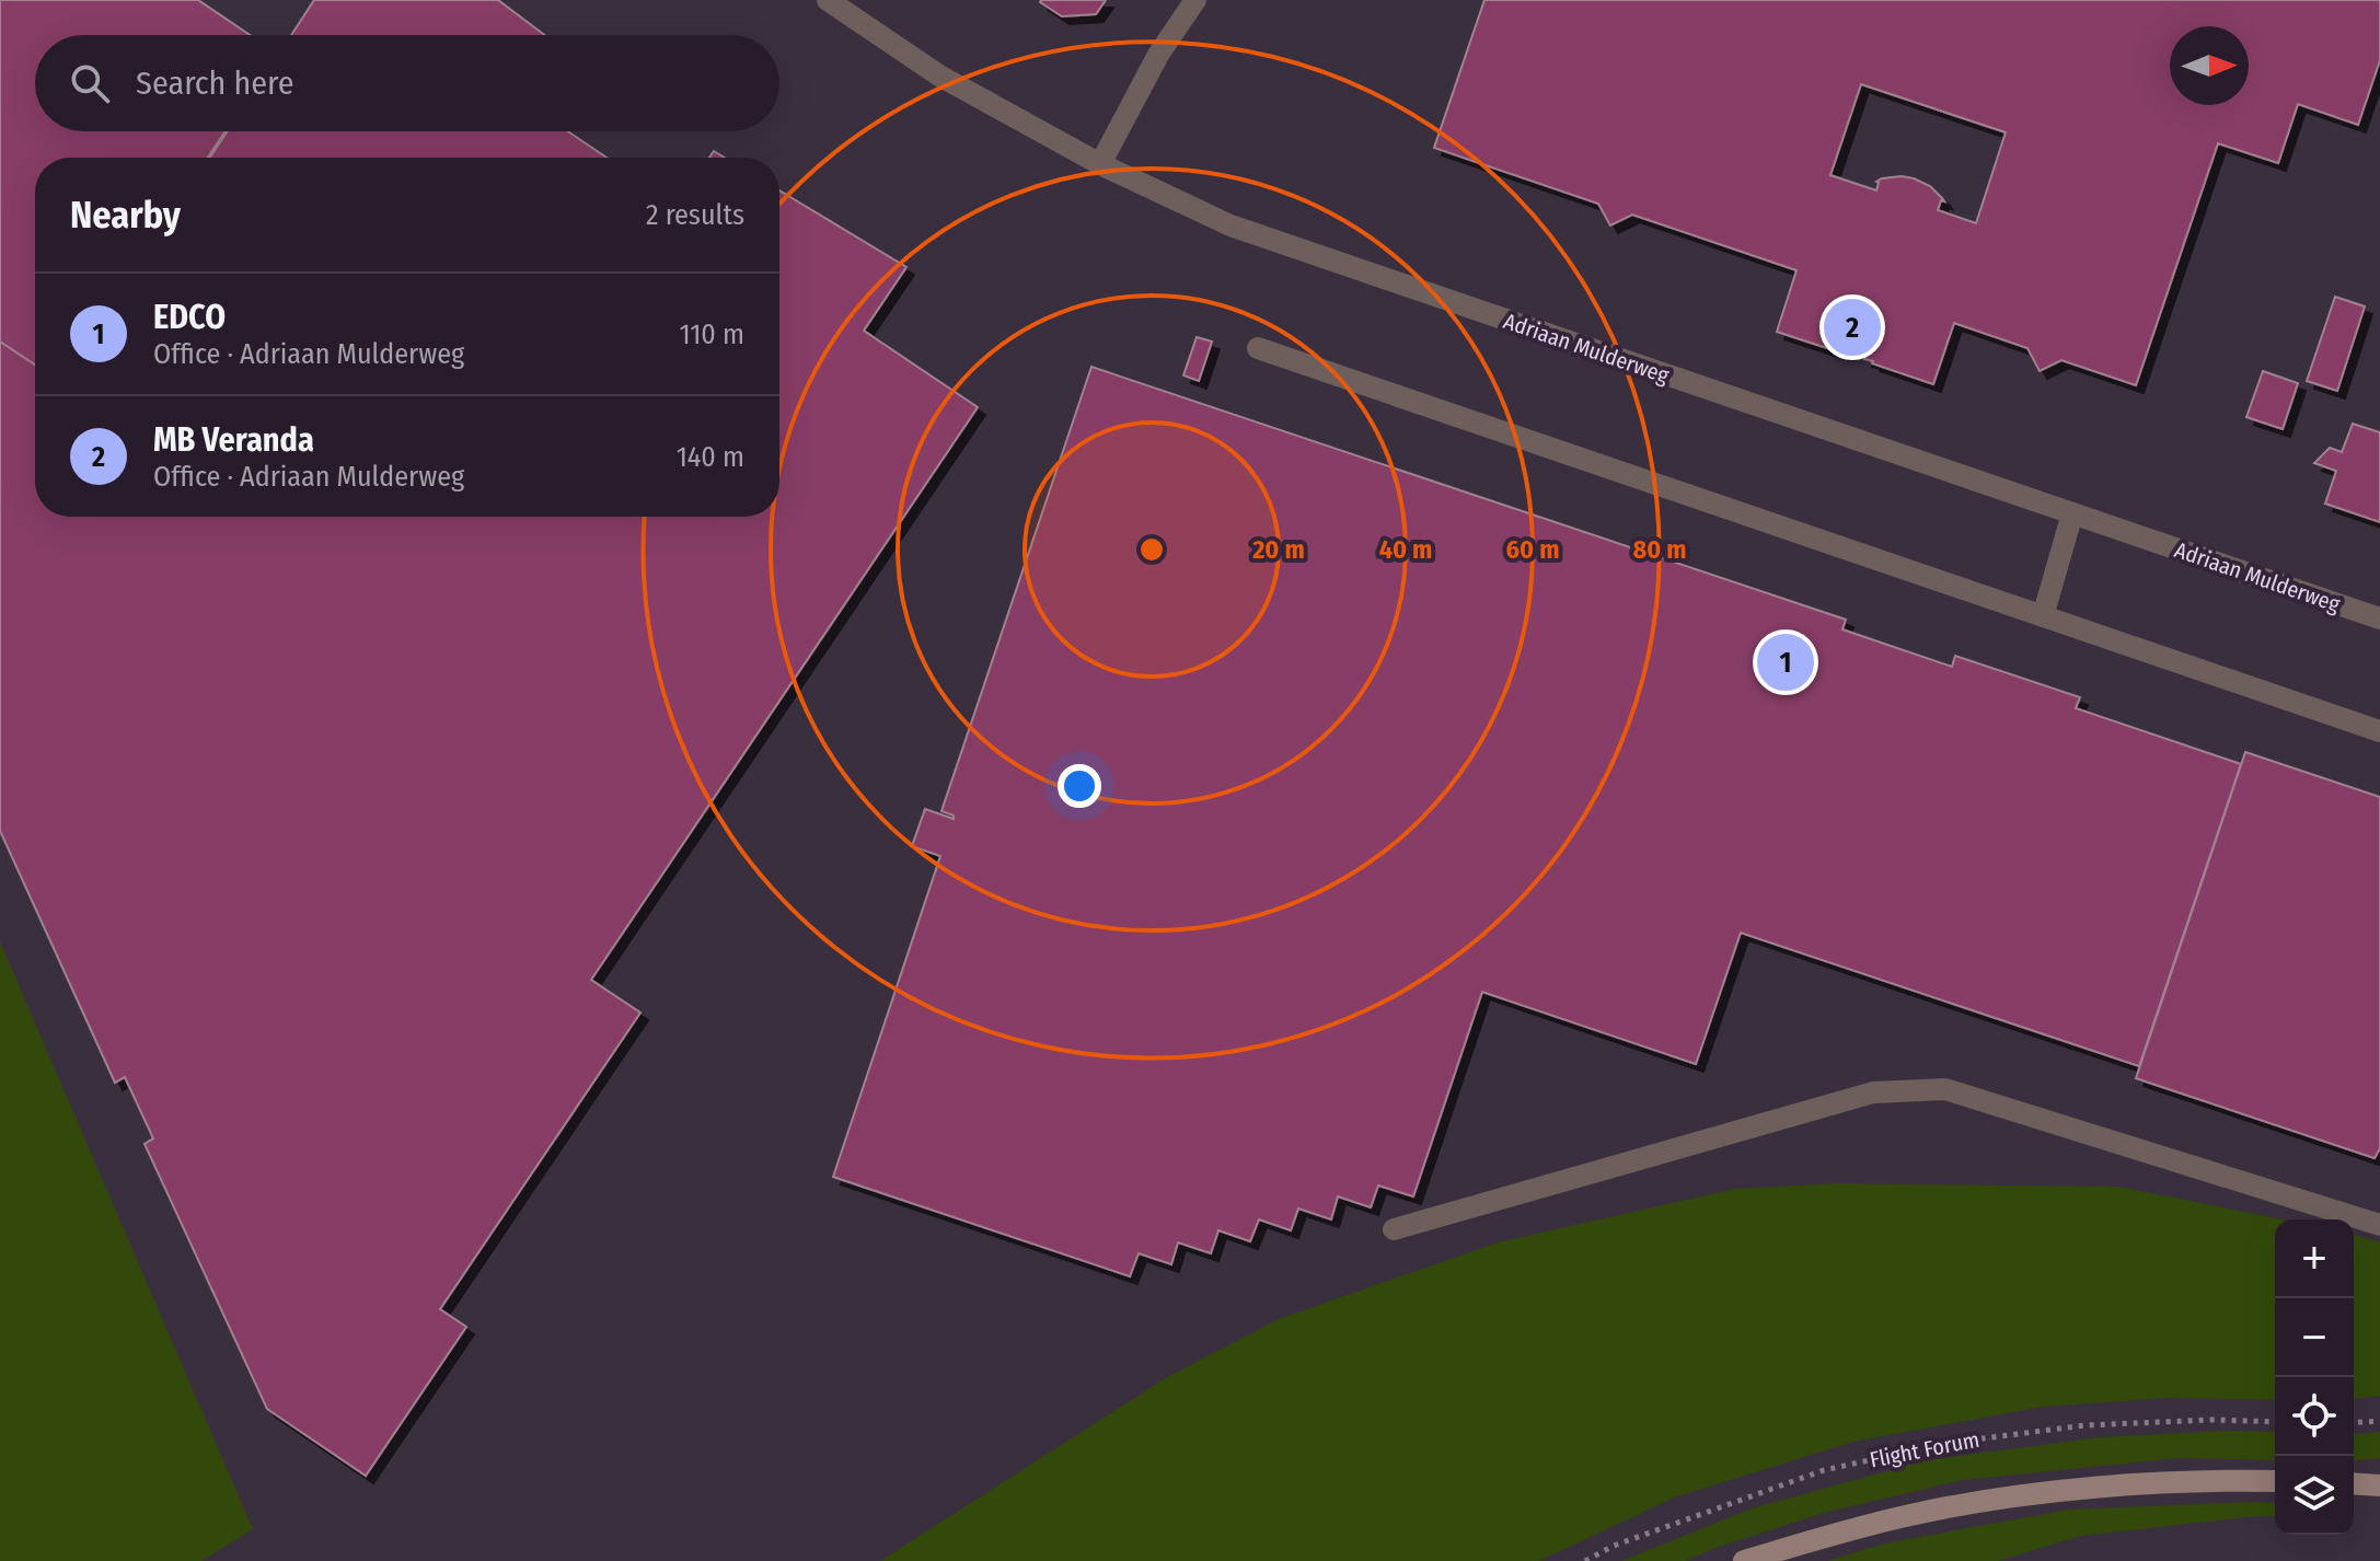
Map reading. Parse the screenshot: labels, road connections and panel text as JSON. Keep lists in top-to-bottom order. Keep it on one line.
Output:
{"streets":{"street":["Adriaan Mulderweg"],"path":["Flight Forum"]},"north":"right","page":{"search":"Search here","heading":["Nearby","2 results"],"list":[{"mark":"1","name":"EDCO","note":"Office · Adriaan Mulderweg","value":"110 m"},{"mark":"2","name":"MB Veranda","note":"Office · Adriaan Mulderweg","value":"140 m"}],"pins":["2","1"],"map_buttons":["+","−"]},"rings":["20 m","40 m","60 m","80 m"]}
